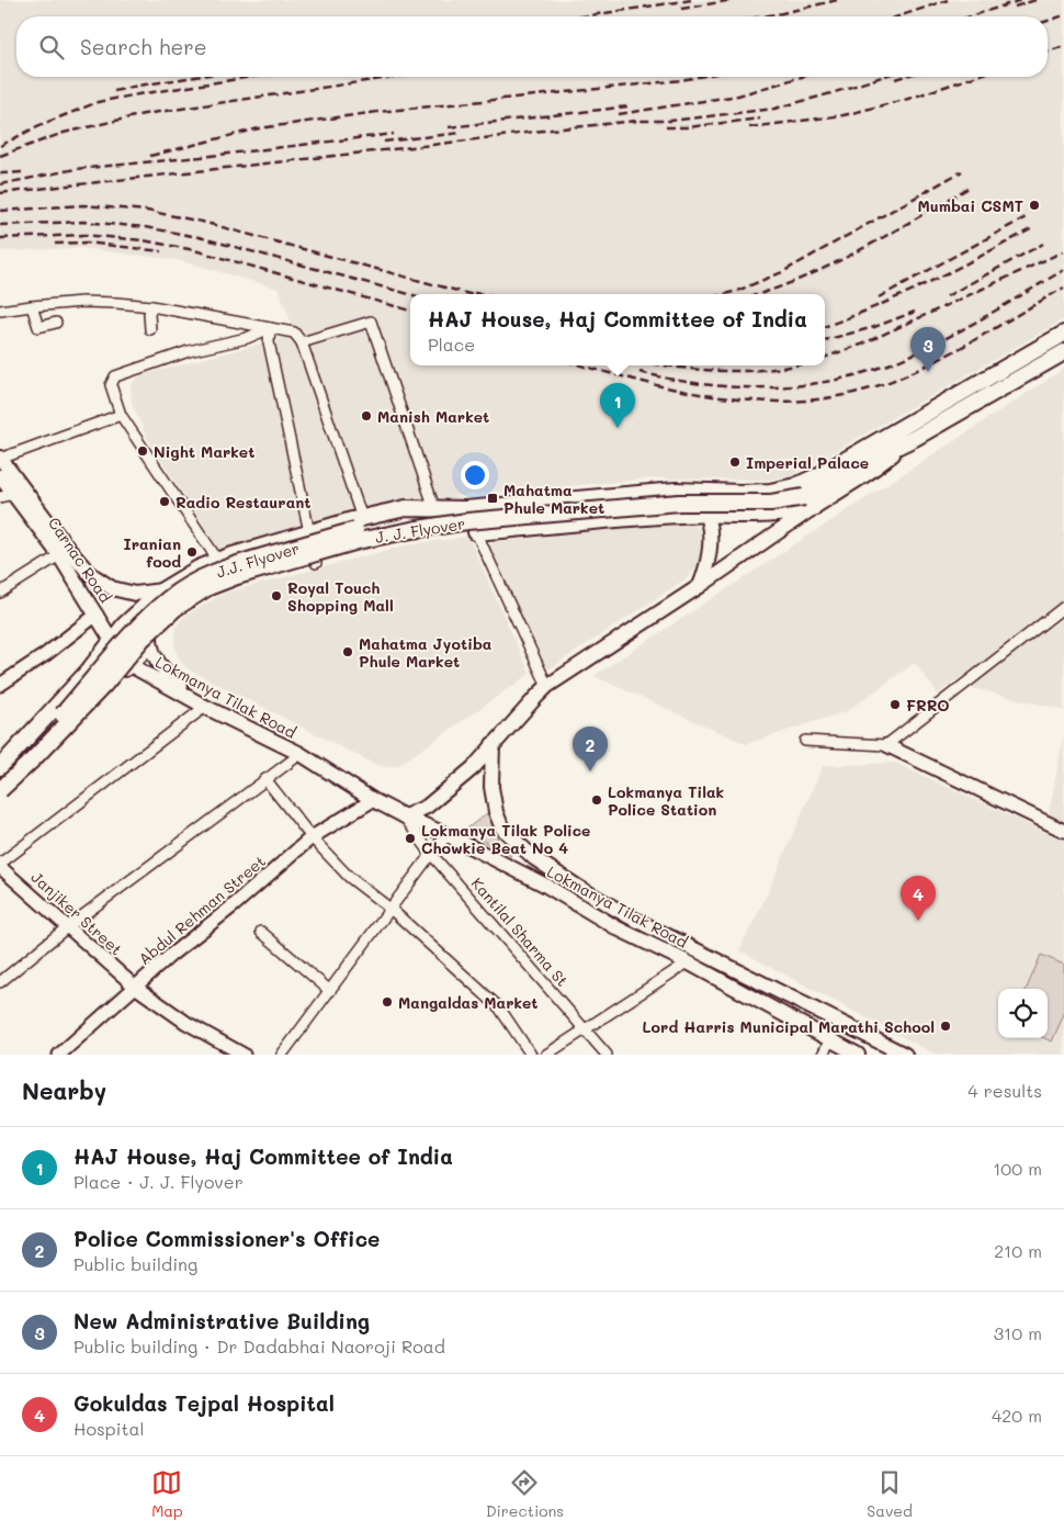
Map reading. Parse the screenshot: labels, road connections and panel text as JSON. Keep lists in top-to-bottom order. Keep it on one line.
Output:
{"streets":{"main road":["J. J. Flyover","Carnac Road","J.J. Flyover","Lokmanya Tilak Road"],"street":["Abdul Rehman Street","Janjiker Street","Kantilal Sharma St"]},"crossings":[["Carnac Road","Lokmanya Tilak Road"],["Lokmanya Tilak Road","Abdul Rehman Street"],["Lokmanya Tilak Road","Kantilal Sharma St"],["Abdul Rehman Street","Janjiker Street"]],"places":{"other":["Mumbai CSMT","Manish Market","Night Market","Imperial Palace","Radio Restaurant","Iranian food","Royal Touch Shopping Mall","Mahatma Jyotiba Phule Market","FRRO","Lokmanya Tilak Police Station","Lokmanya Tilak Police Chowkie Beat No 4","Mangaldas Market","Lord Harris Municipal Marathi School"],"transit":["Mahatma Phule Market"]},"page":{"search":"Search here","popup":["HAJ House, Haj Committee of India","Place"],"pins":["3","1","2","4"],"heading":["Nearby","4 results"],"list":[{"mark":"1","name":"HAJ House, Haj Committee of India","note":"Place · J. J. Flyover","value":"100 m"},{"mark":"2","name":"Police Commissioner's Office","note":"Public building","value":"210 m"},{"mark":"3","name":"New Administrative Building","note":"Public building · Dr Dadabhai Naoroji Road","value":"310 m"},{"mark":"4","name":"Gokuldas Tejpal Hospital","note":"Hospital","value":"420 m"}],"nav":["Map","Directions","Saved"]}}
